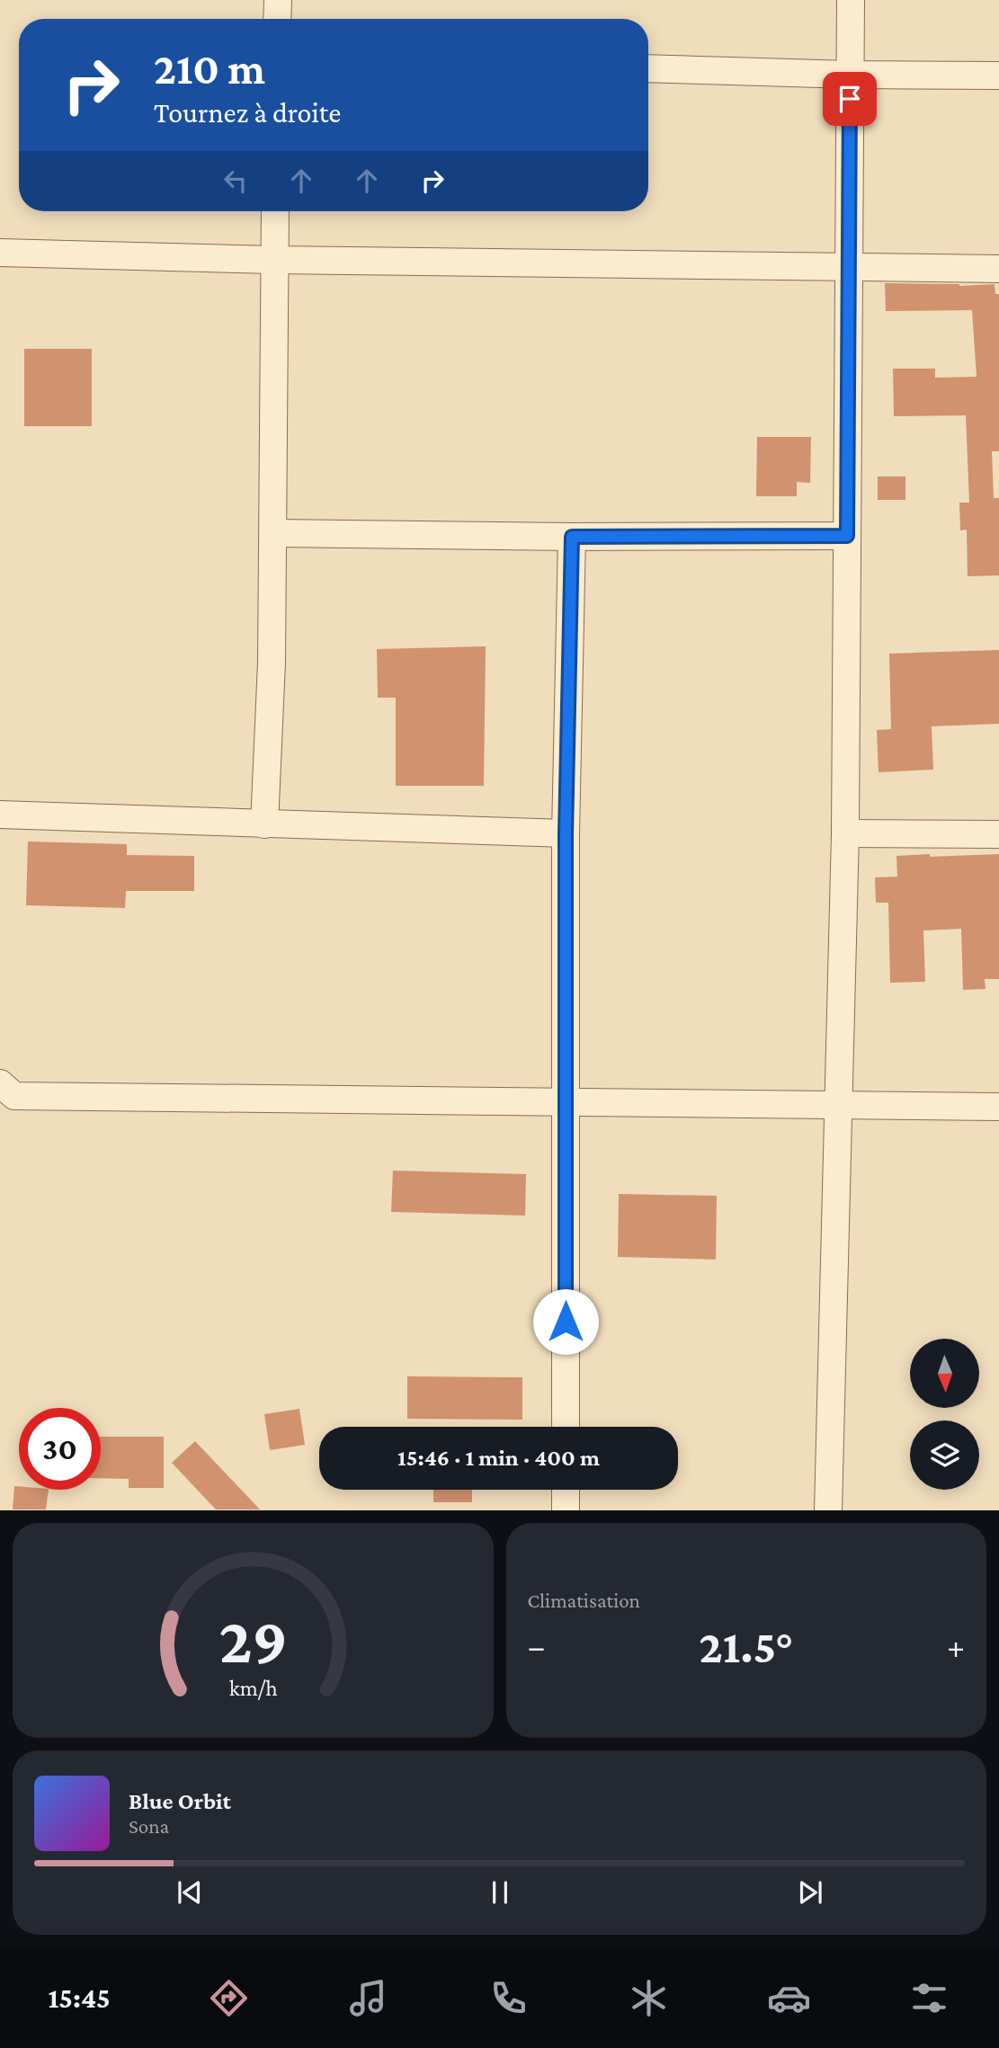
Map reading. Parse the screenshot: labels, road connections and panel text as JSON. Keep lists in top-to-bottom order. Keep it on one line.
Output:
{"north":"bottom","page":{"turn":["210 m","Tournez à droite"],"limit":"30","trip":"15:46 · 1 min · 400 m","tile":"Climatisation","heat":["−","21.5°","+"],"song":["Blue Orbit","Sona"],"tabs":"15:45","gauge":["29","km/h"]}}
